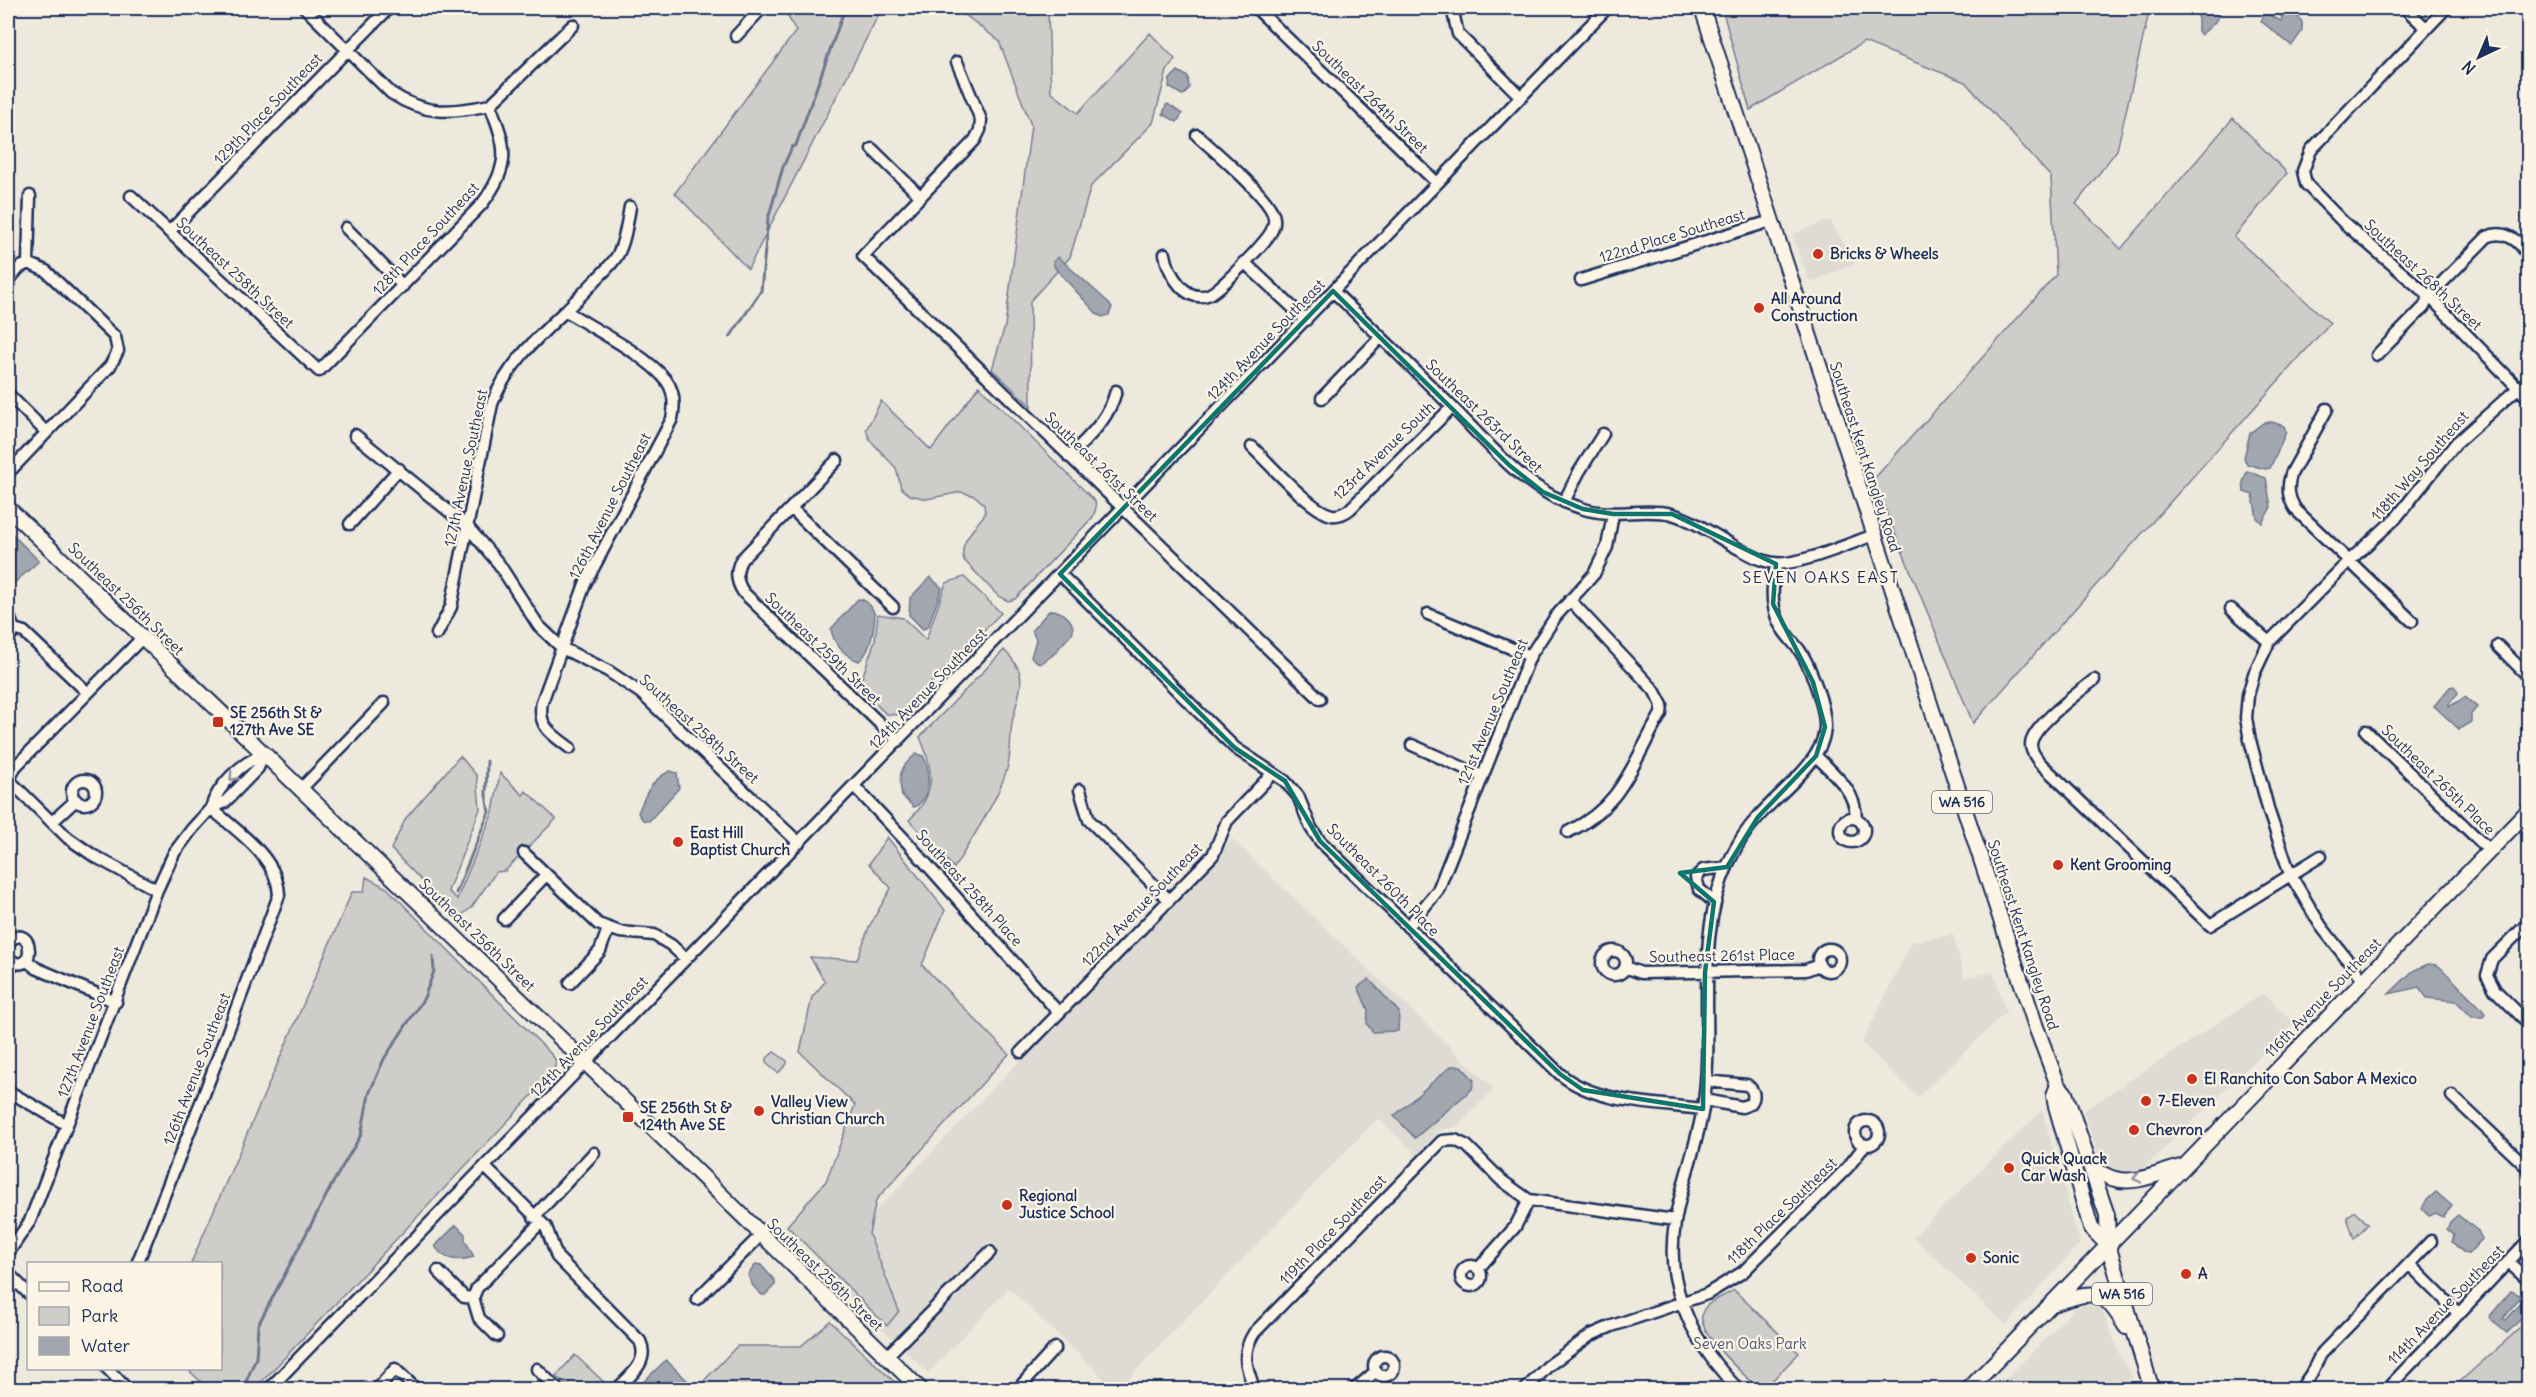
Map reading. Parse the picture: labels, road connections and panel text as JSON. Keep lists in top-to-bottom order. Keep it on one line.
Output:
{"streets":{"main road":["Southeast Kent Kangley Road","Southeast 256th Street","WA 516","116th Avenue Southeast"],"street":["Southeast 264th Street","129th Place Southeast","122nd Place Southeast","128th Place Southeast","Southeast 258th Street","Southeast 268th Street","124th Avenue Southeast","Southeast 263rd Street","123rd Avenue South","118th Way Southeast","Southeast 261st Street","127th Avenue Southeast","126th Avenue Southeast","Southeast 259th Street","121st Avenue Southeast","Southeast 265th Place","Southeast 260th Place","Southeast 258th Place","122nd Avenue Southeast","Southeast 261st Place","118th Place Southeast","119th Place Southeast","114th Avenue Southeast"]},"crossings":[["Southeast 264th Street","124th Avenue Southeast"],["129th Place Southeast","Southeast 258th Street"],["122nd Place Southeast","Southeast Kent Kangley Road"],["128th Place Southeast","Southeast 258th Street"],["Southeast 258th Street","124th Avenue Southeast"],["Southeast 258th Street","127th Avenue Southeast"],["Southeast 258th Street","126th Avenue Southeast"],["Southeast 268th Street","118th Way Southeast"],["124th Avenue Southeast","Southeast 263rd Street"],["124th Avenue Southeast","Southeast 261st Street"],["124th Avenue Southeast","Southeast 256th Street"],["124th Avenue Southeast","Southeast 259th Street"],["124th Avenue Southeast","Southeast 260th Place"],["124th Avenue Southeast","Southeast 258th Place"],["Southeast 263rd Street","123rd Avenue South"],["Southeast 263rd Street","121st Avenue Southeast"],["Southeast Kent Kangley Road","116th Avenue Southeast"],["118th Way Southeast","116th Avenue Southeast"],["127th Avenue Southeast","126th Avenue Southeast"],["127th Avenue Southeast","Southeast 256th Street"],["121st Avenue Southeast","Southeast 260th Place"],["Southeast 265th Place","116th Avenue Southeast"],["Southeast 260th Place","122nd Avenue Southeast"],["Southeast 258th Place","122nd Avenue Southeast"]],"districts":["SEVEN OAKS EAST"],"parks":["Seven Oaks Park"],"places":{"other":["Bricks & Wheels","All Around Construction","East Hill Baptist Church","Kent Grooming","El Ranchito Con Sabor A Mexico","7-Eleven","Valley View Christian Church","Chevron","Quick Quack Car Wash","Regional Justice School","Sonic","A"],"transit":["SE 256th St & 127th Ave SE","SE 256th St & 124th Ave SE"]},"legend":["Road","Park","Water"],"north":"bottom left"}
